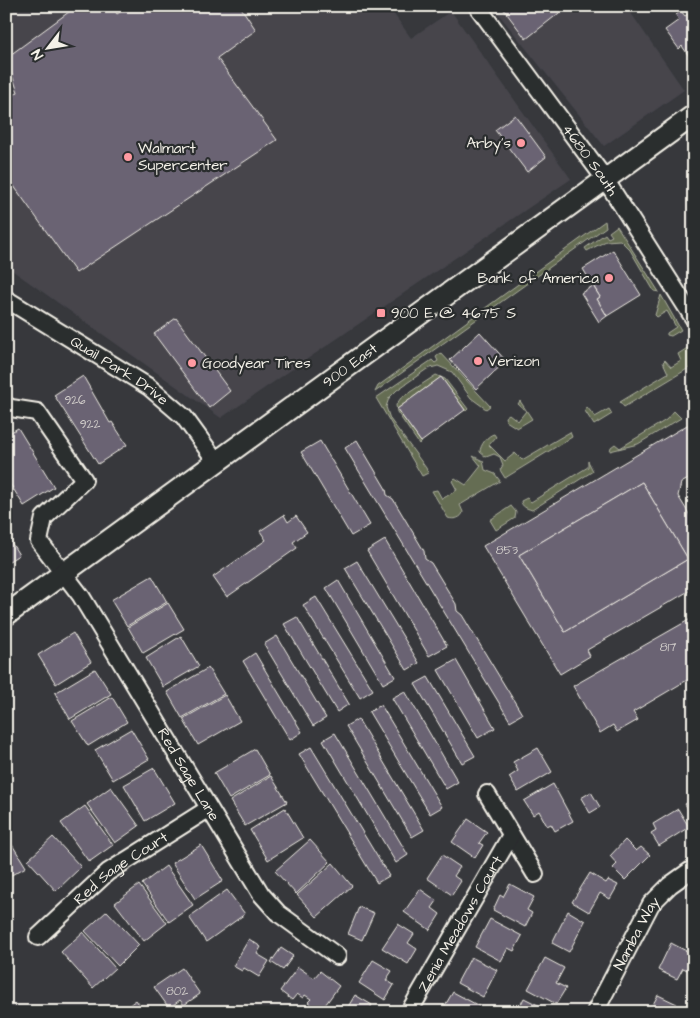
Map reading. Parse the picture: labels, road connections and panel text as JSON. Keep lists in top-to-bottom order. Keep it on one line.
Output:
{"streets":{"main road":["900 East"],"street":["4680 South","Quail Park Drive","Red Sage Lane","Red Sage Court","Zenia Meadows Court","Namba Way"]},"crossings":[["4680 South","900 East"],["900 East","Quail Park Drive"],["900 East","Red Sage Lane"],["Red Sage Lane","Red Sage Court"]],"places":{"other":["Arby's","Walmart Supercenter","Bank of America","Verizon","Goodyear Tires"],"transit":["900 E @ 4675 S"]},"house_numbers":["926","922","853","817","802"],"north":"bottom left"}
